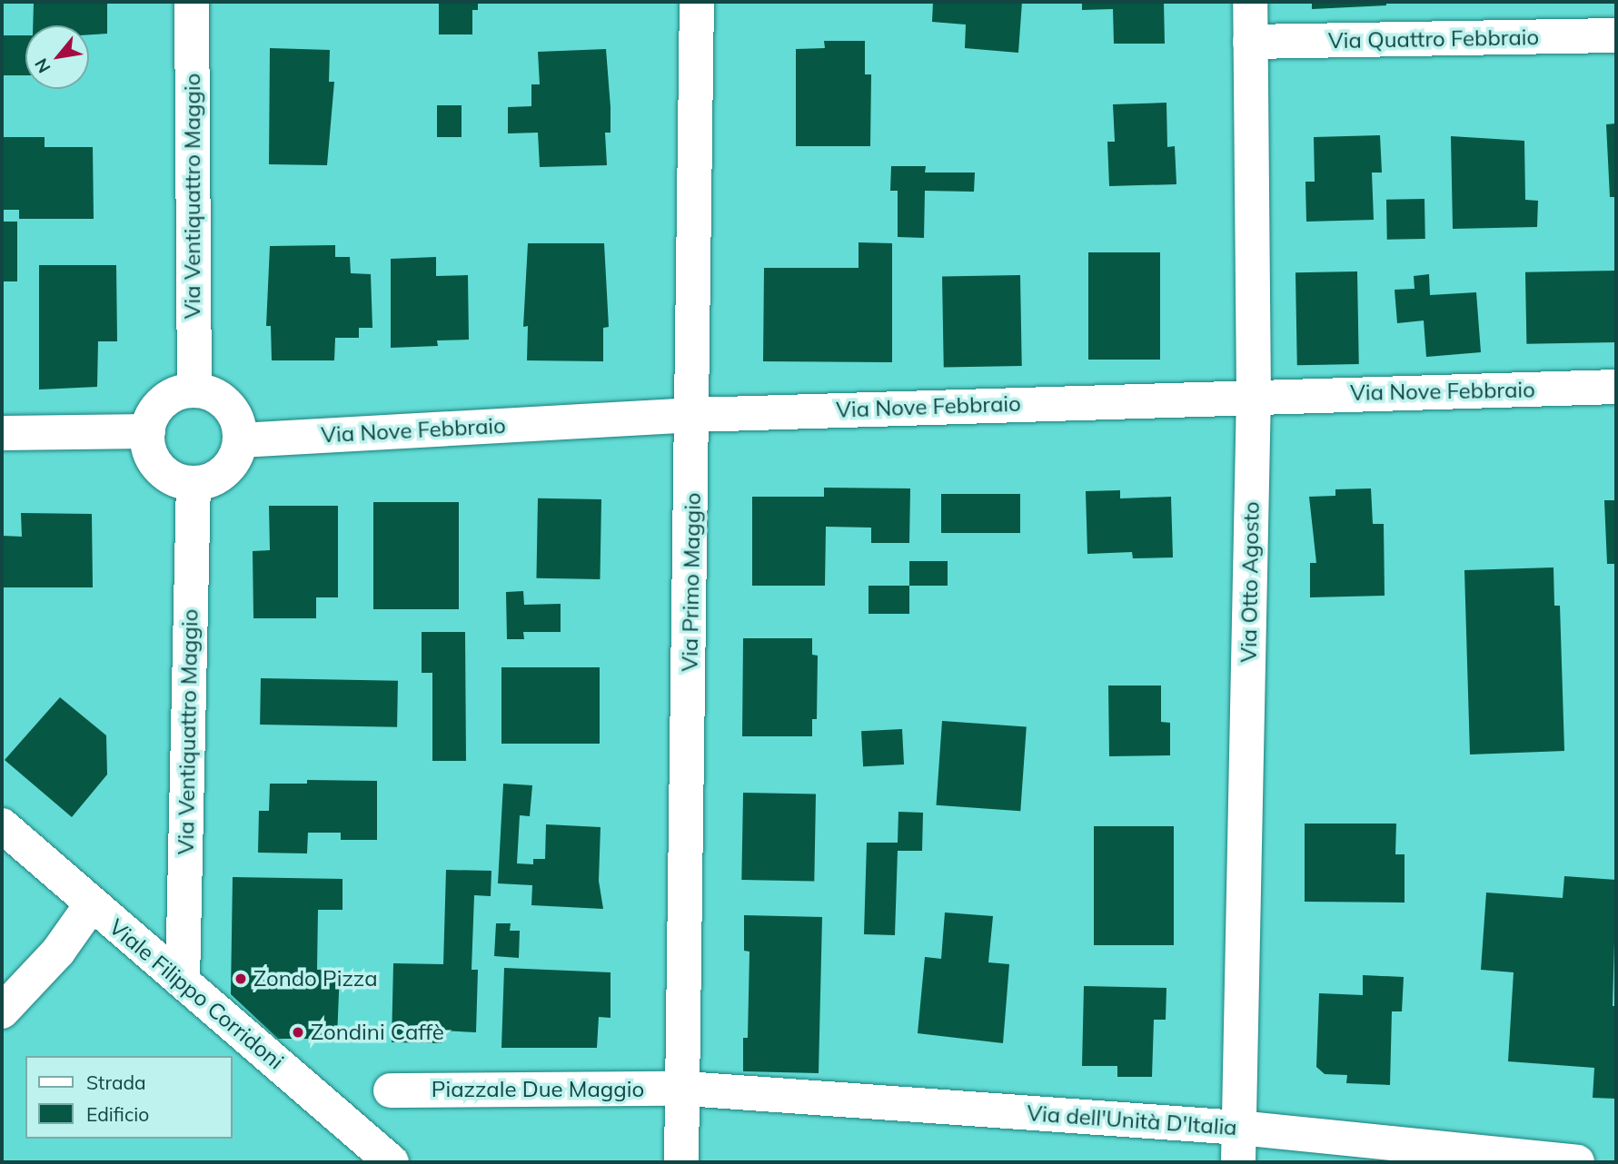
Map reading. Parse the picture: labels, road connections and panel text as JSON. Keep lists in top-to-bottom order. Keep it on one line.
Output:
{"streets":{"street":["Via Quattro Febbraio","Via Ventiquattro Maggio","Via Nove Febbraio","Via Primo Maggio","Via Otto Agosto","Viale Filippo Corridoni","Piazzale Due Maggio","Via dell'Unità D'Italia"]},"crossings":[["Via Quattro Febbraio","Via Otto Agosto"],["Via Ventiquattro Maggio","Via Nove Febbraio"],["Via Ventiquattro Maggio","Viale Filippo Corridoni"],["Via Nove Febbraio","Via Primo Maggio"],["Via Nove Febbraio","Via Otto Agosto"],["Via Primo Maggio","Piazzale Due Maggio"],["Via Primo Maggio","Via dell'Unità D'Italia"],["Via Otto Agosto","Via dell'Unità D'Italia"],["Piazzale Due Maggio","Via dell'Unità D'Italia"]],"places":["Zondo Pizza","Zondini Caffè"],"legend":["Strada","Edificio"],"north":"bottom left"}
